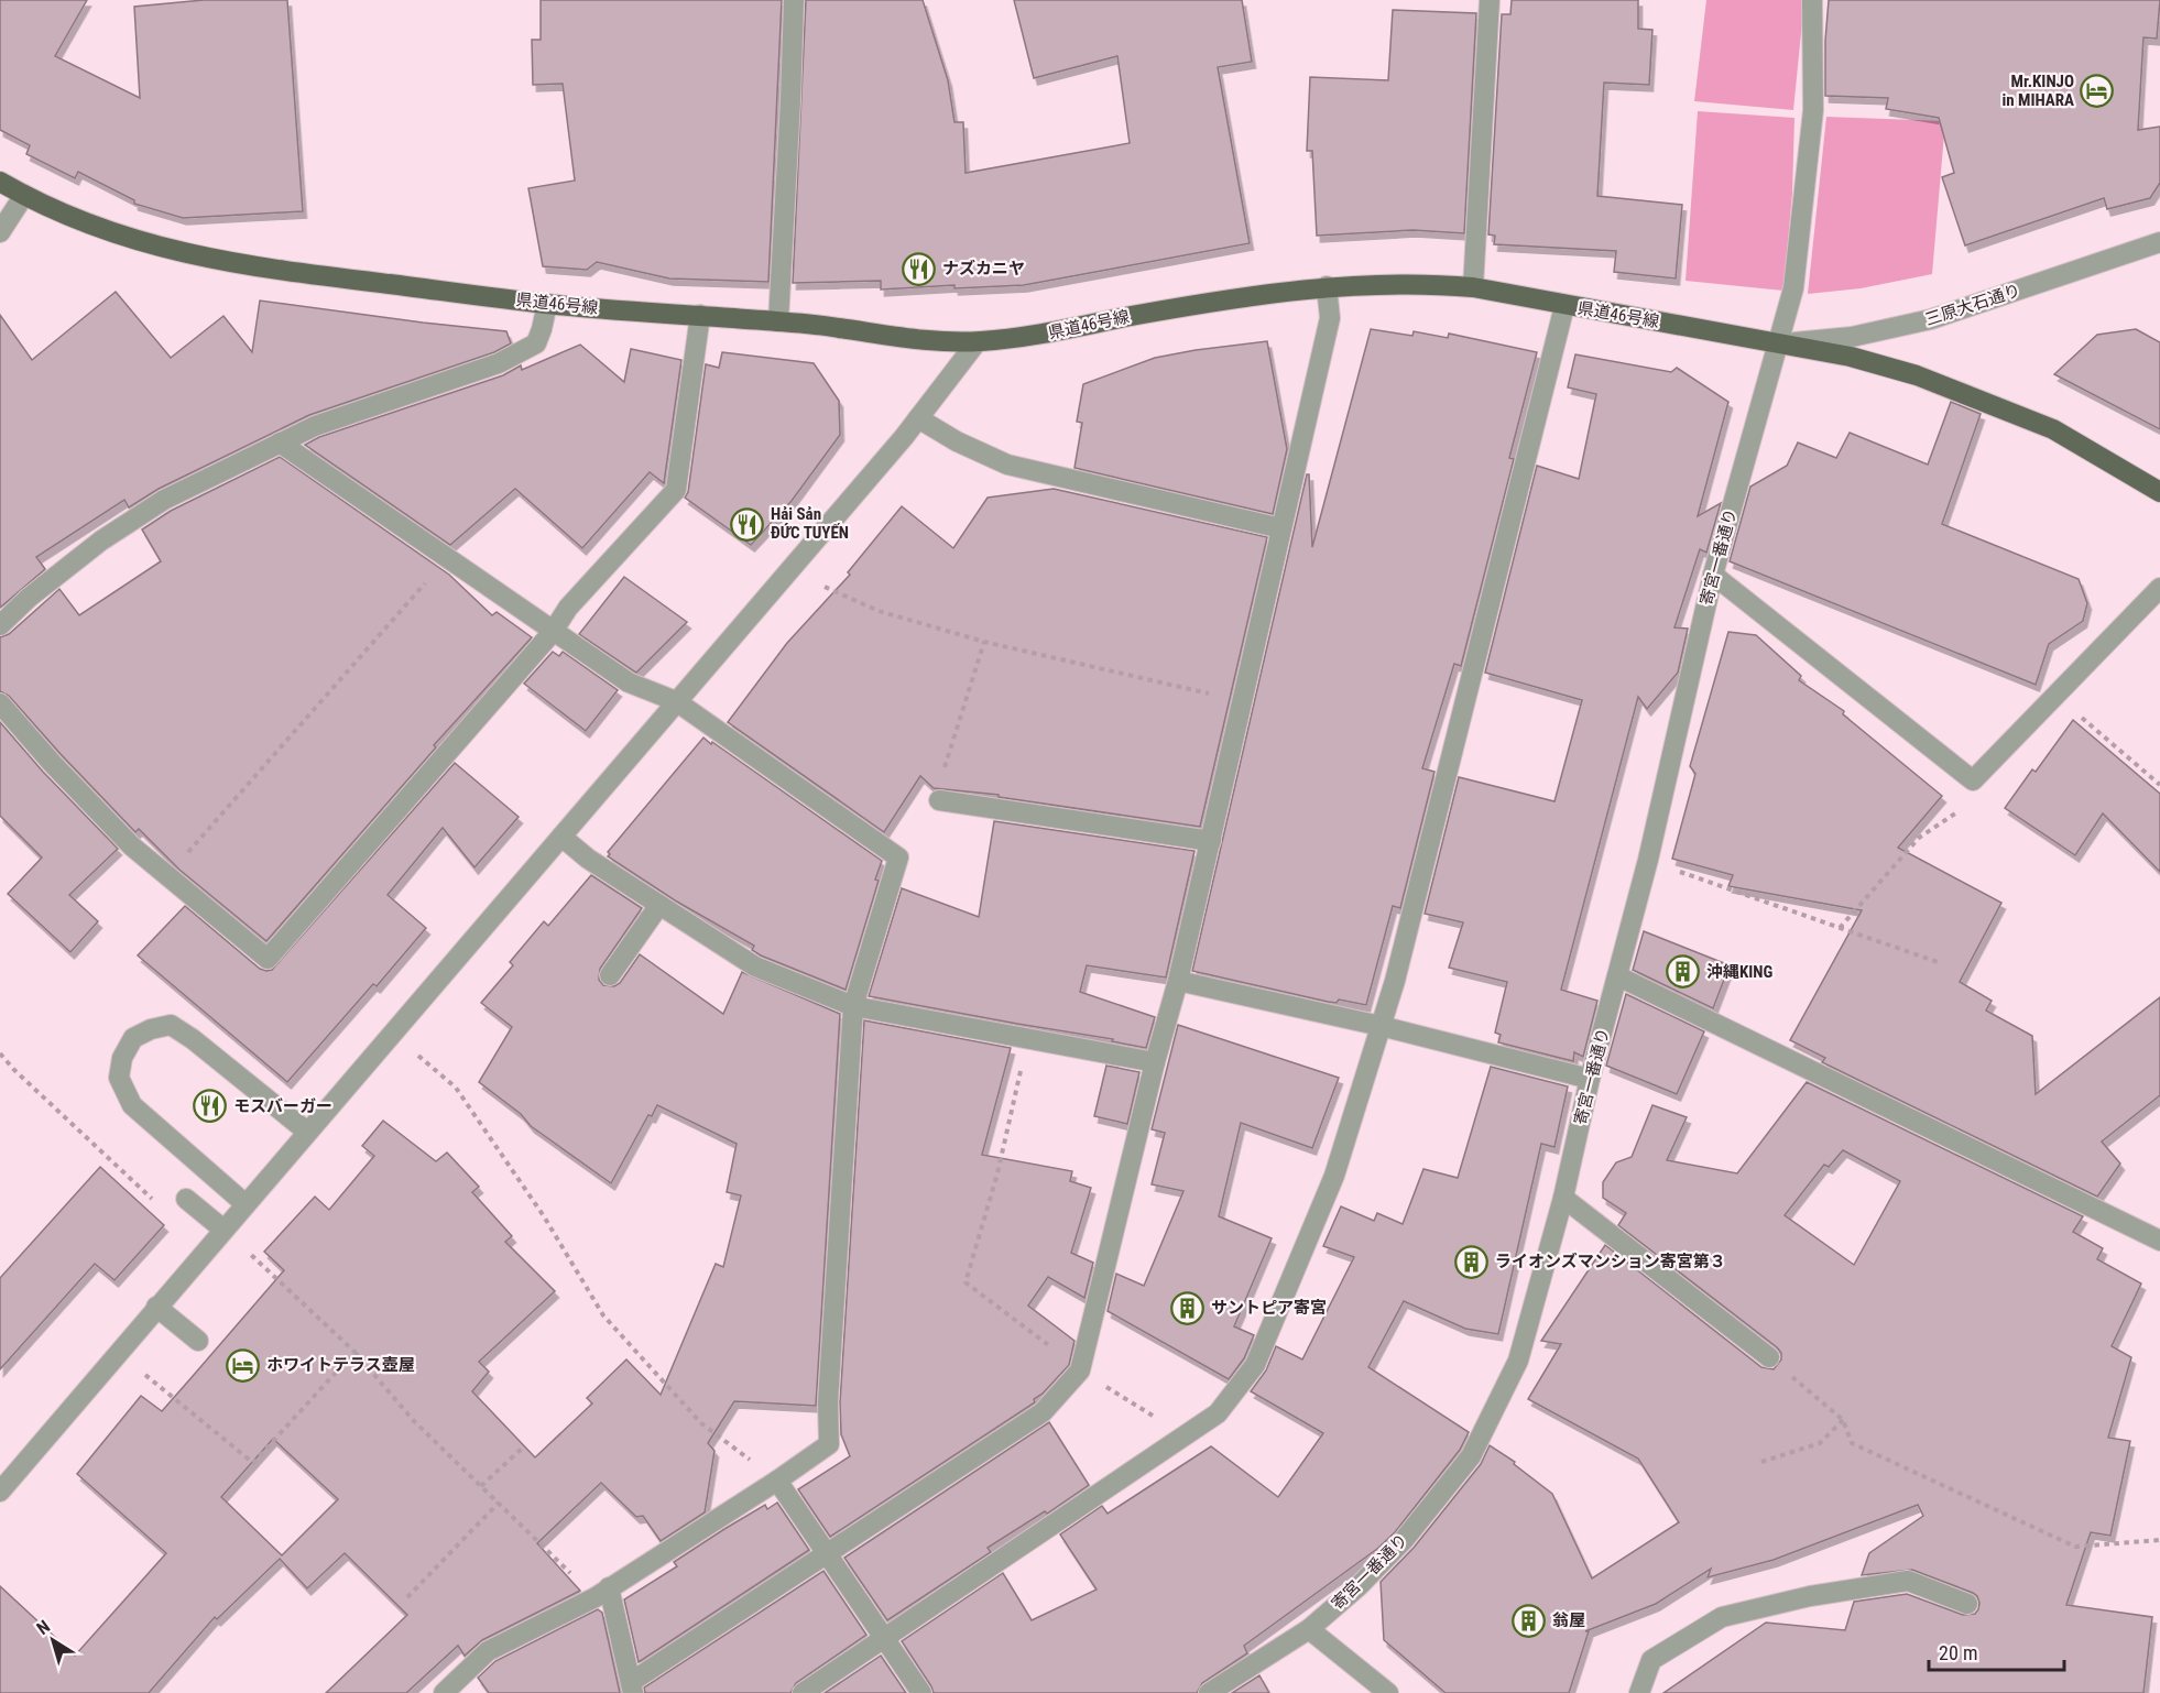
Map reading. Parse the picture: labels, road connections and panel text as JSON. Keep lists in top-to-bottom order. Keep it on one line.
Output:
{"streets":{"main road":["県道46号線"],"street":["三原大石通り","寄宮一番通り"]},"crossings":[["県道46号線","三原大石通り"],["県道46号線","寄宮一番通り"],["三原大石通り","寄宮一番通り"]],"places":{"hotel":["Mr.KINJO in MIHARA","ホワイトテラス壺屋"],"restaurant":["ナズカニヤ","Hải Sản ĐỨC TUYẾN","モスバーガー"],"building":["沖縄KING","ライオンズマンション寄宮第３","サントピア寄宮","翁屋"]},"scale_bar":"20 m","north":"top left"}
